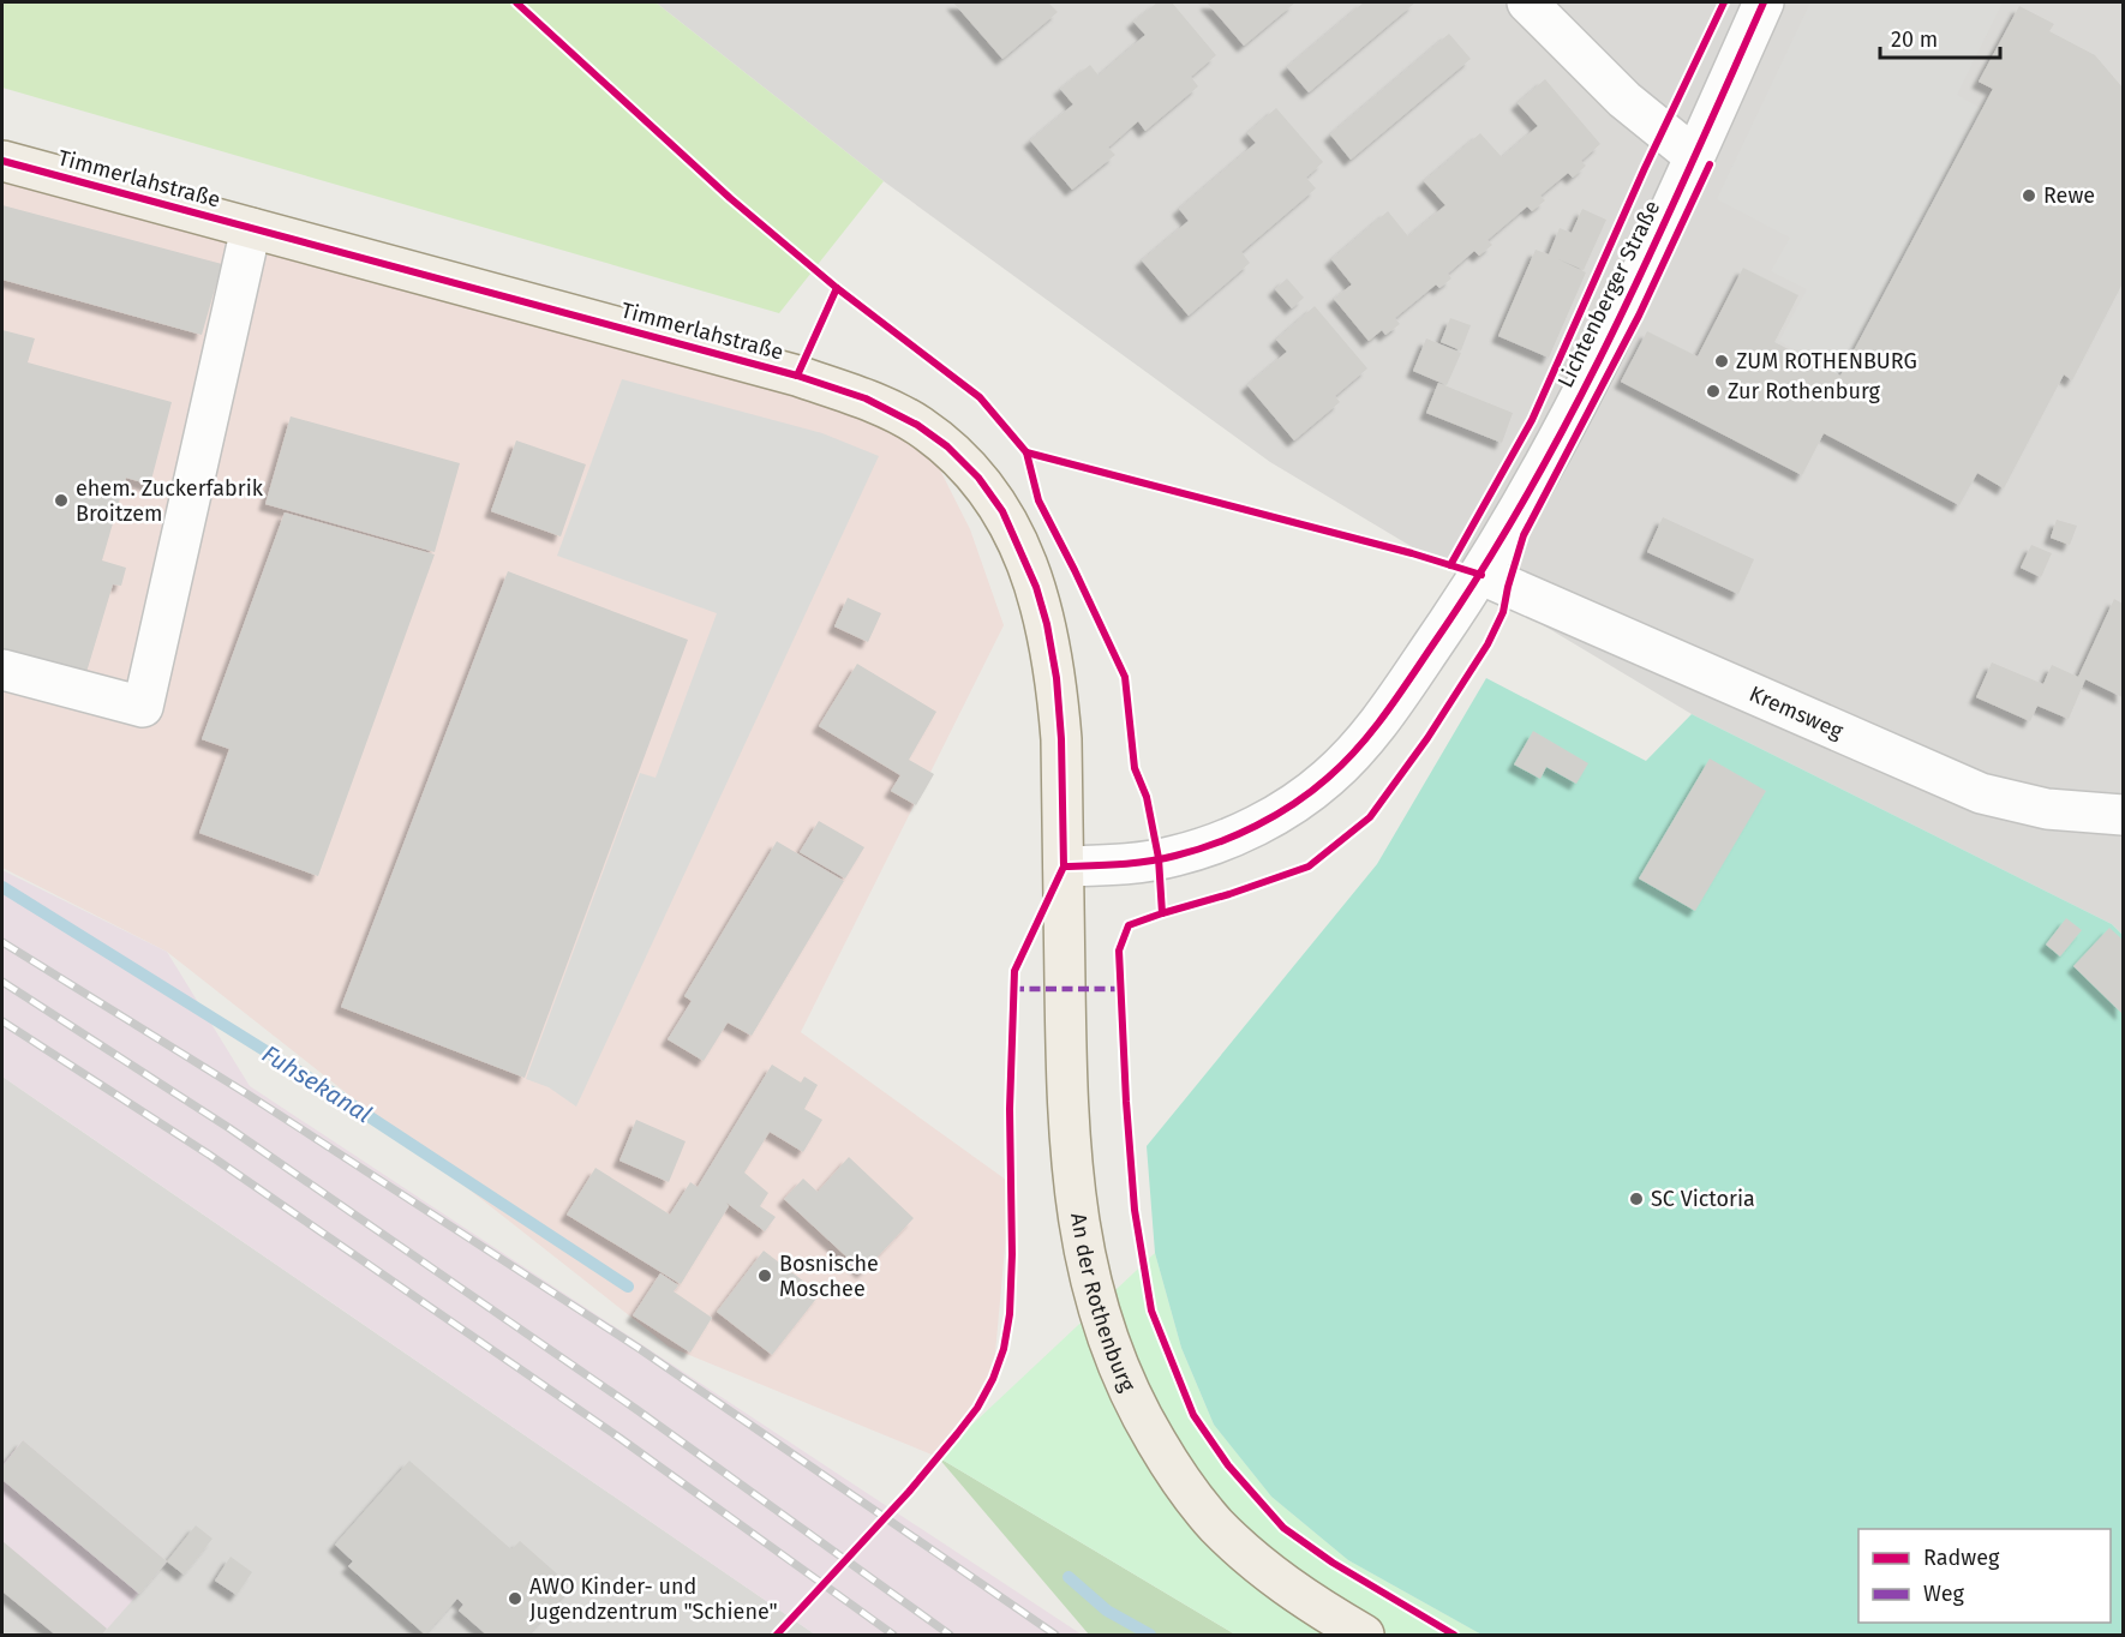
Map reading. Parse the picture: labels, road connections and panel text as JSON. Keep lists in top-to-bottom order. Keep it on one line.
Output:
{"streets":{"main road":["Timmerlahstraße","An der Rothenburg"],"street":["Lichtenberger Straße","Kremsweg"]},"crossings":[["Timmerlahstraße","Lichtenberger Straße"],["Timmerlahstraße","An der Rothenburg"],["Lichtenberger Straße","Kremsweg"],["Lichtenberger Straße","An der Rothenburg"]],"water":["Fuhsekanal"],"places":["Rewe","ZUM ROTHENBURG","Zur Rothenburg","ehem. Zuckerfabrik Broitzem","SC Victoria","Bosnische Moschee","AWO Kinder- und Jugendzentrum \"Schiene\""],"legend":["Radweg","Weg"],"scale_bar":"20 m"}
